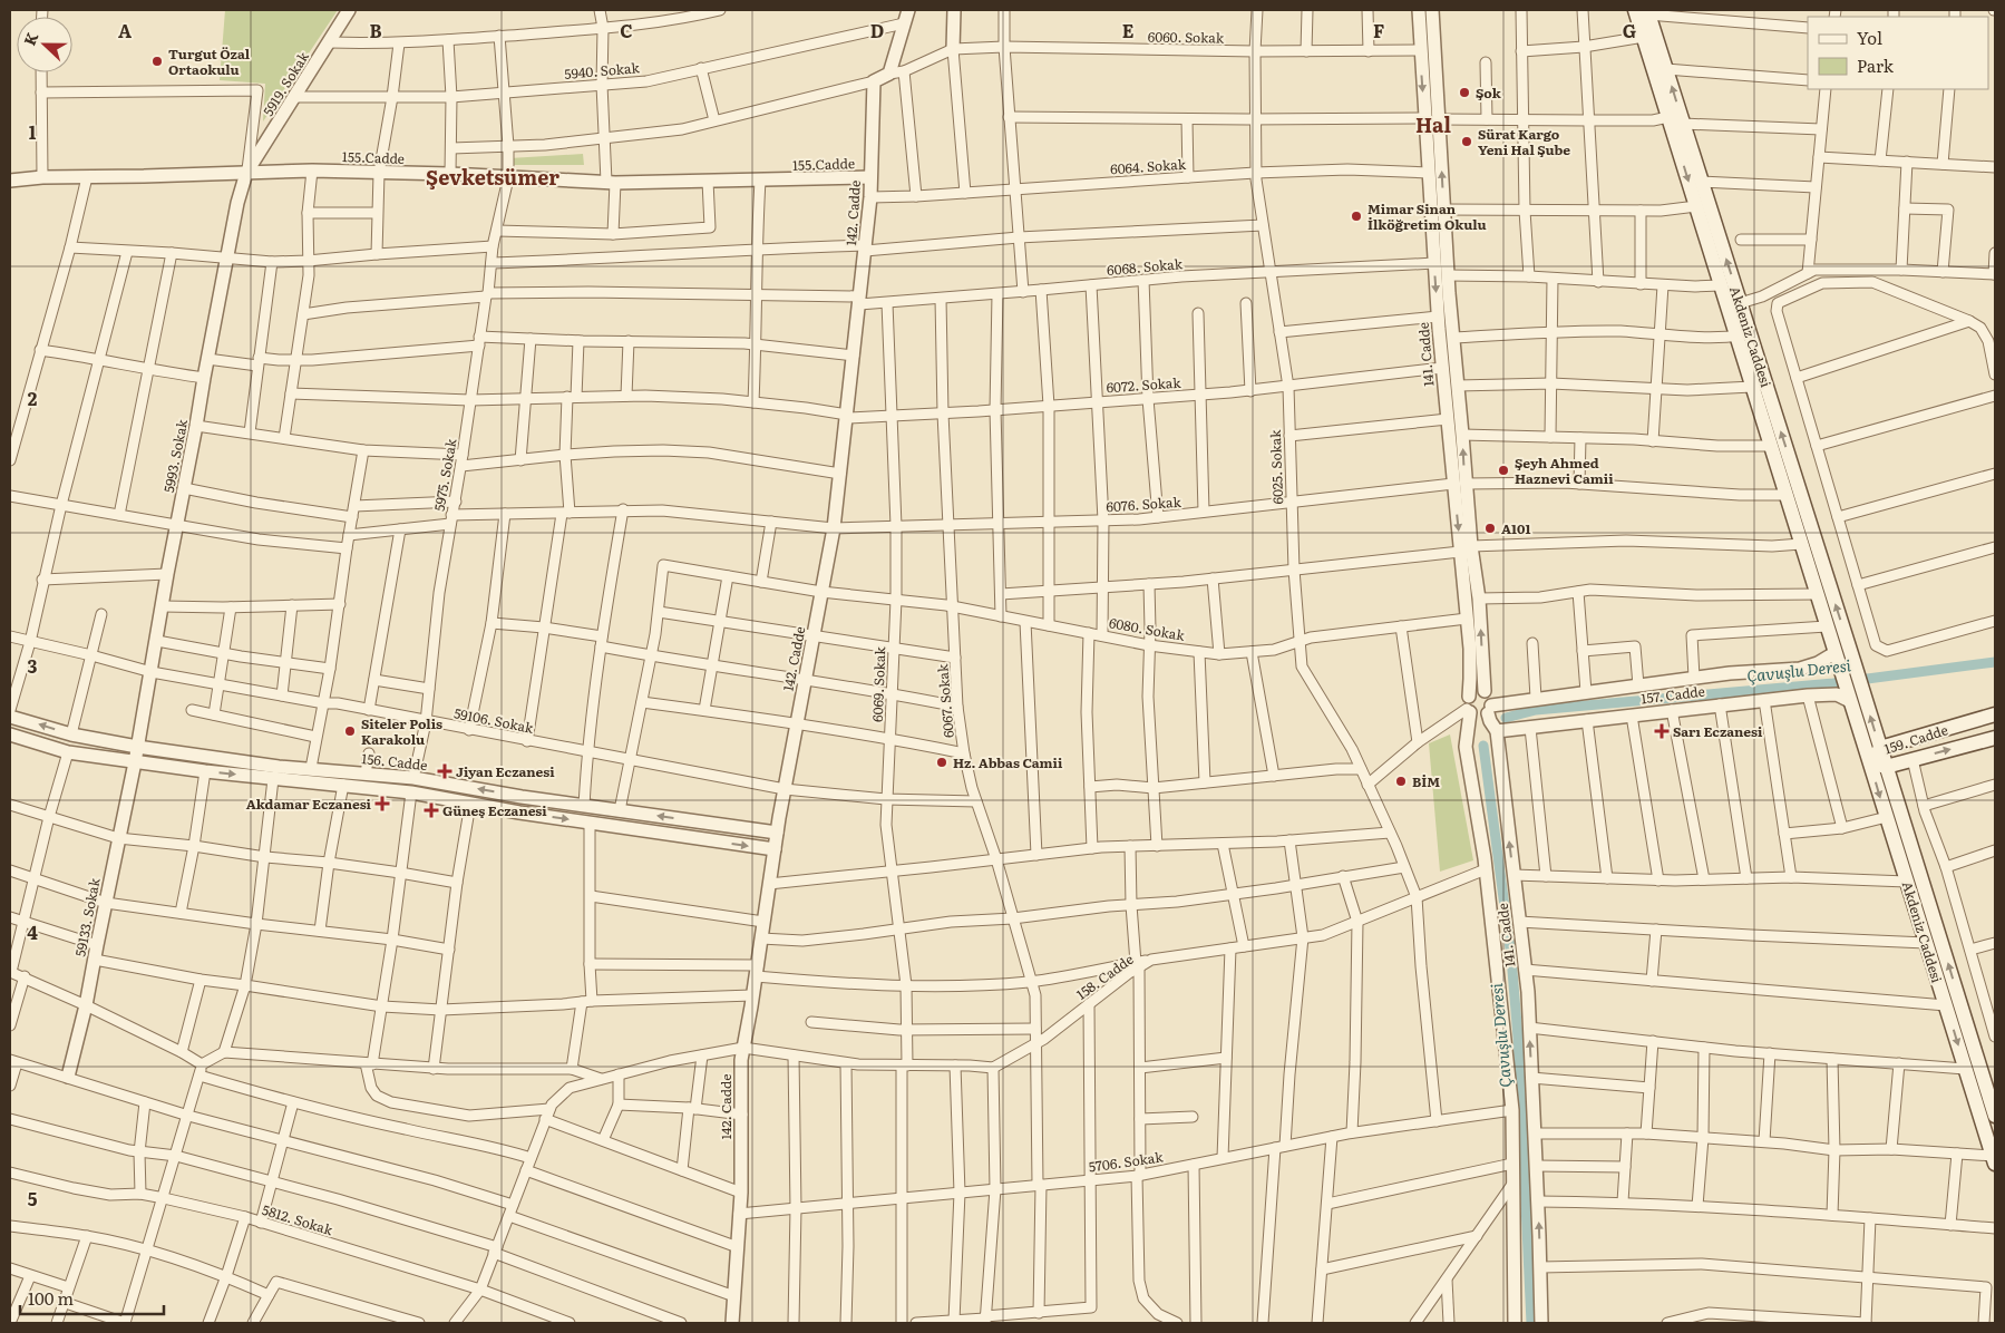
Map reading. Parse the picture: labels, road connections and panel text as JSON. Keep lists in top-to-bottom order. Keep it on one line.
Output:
{"streets":{"main road":["Akdeniz Caddesi","159. Cadde"],"street":["6060. Sokak","5940. Sokak","5919. Sokak","155.Cadde","6064. Sokak","142. Cadde","6068. Sokak","141. Cadde","6072. Sokak","5993. Sokak","6025. Sokak","5975. Sokak","6076. Sokak","6080. Sokak","6069. Sokak","157. Cadde","6067. Sokak","59106. Sokak","156. Cadde","59133. Sokak","158. Cadde","5706. Sokak","5812. Sokak"]},"crossings":[["6060. Sokak","141. Cadde"],["6060. Sokak","6025. Sokak"],["5940. Sokak","5919. Sokak"],["5940. Sokak","5975. Sokak"],["5919. Sokak","155.Cadde"],["5919. Sokak","5993. Sokak"],["155.Cadde","142. Cadde"],["155.Cadde","5993. Sokak"],["155.Cadde","5975. Sokak"],["6064. Sokak","142. Cadde"],["6064. Sokak","141. Cadde"],["6064. Sokak","6025. Sokak"],["142. Cadde","6068. Sokak"],["142. Cadde","6072. Sokak"],["142. Cadde","6076. Sokak"],["142. Cadde","6080. Sokak"],["142. Cadde","59106. Sokak"],["142. Cadde","156. Cadde"],["142. Cadde","5706. Sokak"],["6068. Sokak","141. Cadde"],["6068. Sokak","6025. Sokak"],["6068. Sokak","5975. Sokak"],["6068. Sokak","6069. Sokak"],["6068. Sokak","6067. Sokak"],["Akdeniz Caddesi","6076. Sokak"],["Akdeniz Caddesi","157. Cadde"],["Akdeniz Caddesi","159. Cadde"],["141. Cadde","6072. Sokak"],["141. Cadde","6076. Sokak"],["141. Cadde","6080. Sokak"],["141. Cadde","157. Cadde"],["141. Cadde","158. Cadde"],["141. Cadde","5706. Sokak"],["6072. Sokak","6025. Sokak"],["6072. Sokak","5975. Sokak"],["6072. Sokak","6069. Sokak"],["6072. Sokak","6067. Sokak"],["5993. Sokak","59106. Sokak"],["5993. Sokak","156. Cadde"],["5993. Sokak","59133. Sokak"],["6025. Sokak","6076. Sokak"],["6025. Sokak","6080. Sokak"],["6025. Sokak","158. Cadde"],["6025. Sokak","5706. Sokak"],["5975. Sokak","6076. Sokak"],["5975. Sokak","59106. Sokak"],["5975. Sokak","156. Cadde"],["6076. Sokak","6069. Sokak"],["6076. Sokak","6067. Sokak"],["6080. Sokak","6069. Sokak"],["6080. Sokak","6067. Sokak"],["6069. Sokak","59106. Sokak"],["6069. Sokak","5706. Sokak"],["6067. Sokak","59106. Sokak"],["6067. Sokak","158. Cadde"],["6067. Sokak","5706. Sokak"]],"districts":["Hal","Şevketsümer"],"water":["Çavuşlu Deresi"],"places":{"other":["Turgut Özal Ortaokulu","Şok","Sürat Kargo Yeni Hal Şube","Mimar Sinan İlköğretim Okulu","Şeyh Ahmed Haznevi Camii","A101","Siteler Polis Karakolu","Hz. Abbas Camii","BİM"],"health":["Sarı Eczanesi","Jiyan Eczanesi","Akdamar Eczanesi","Güneş Eczanesi"]},"legend":["Yol","Park"],"scale_bar":"100 m","north":"left","grid":{"columns":["A","B","C","D","E","F","G"],"rows":["1","2","3","4","5"]}}
